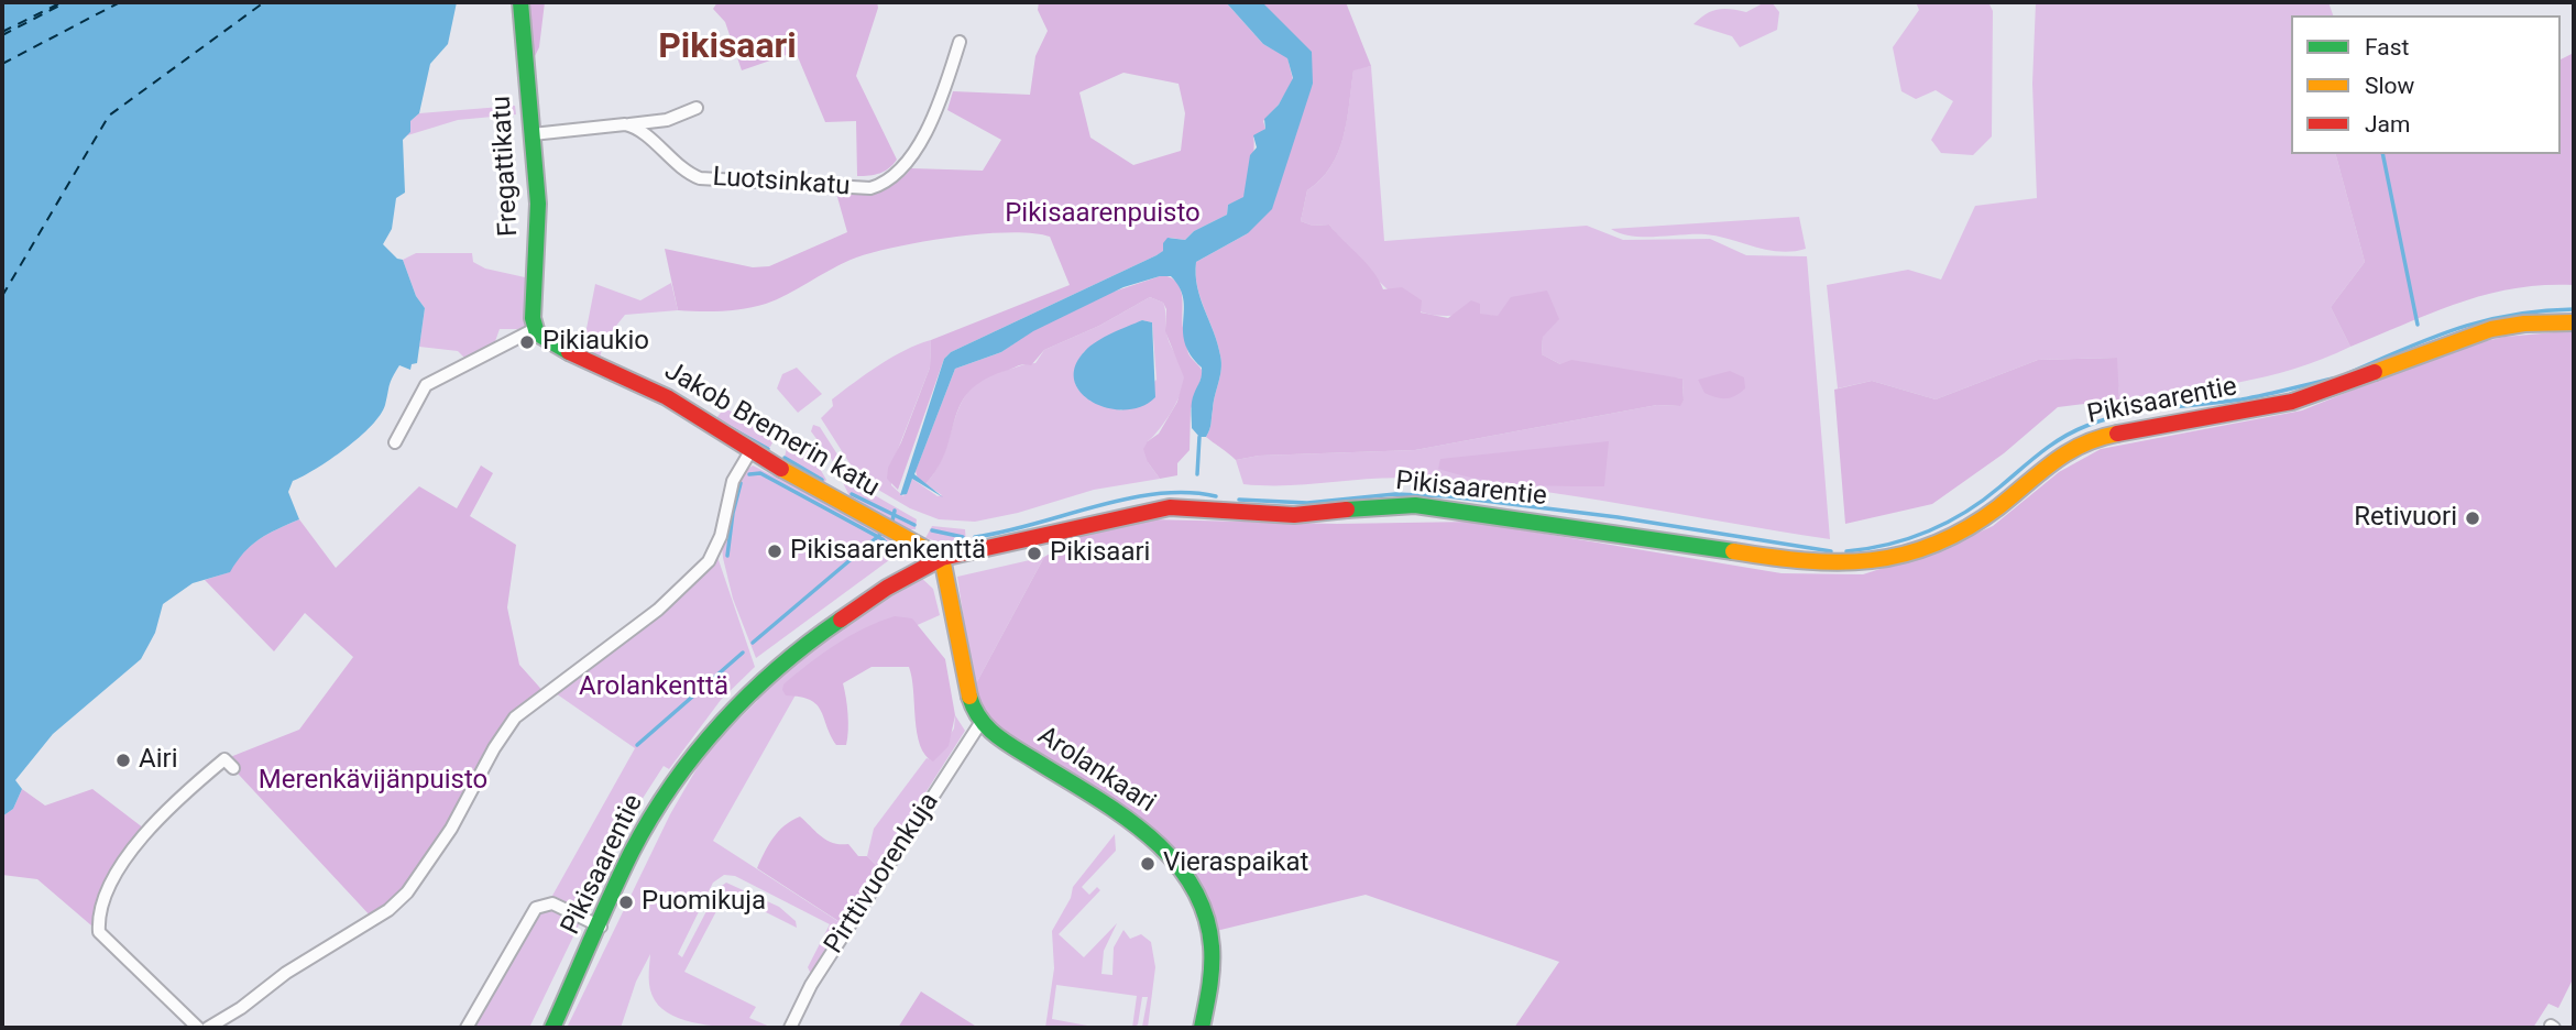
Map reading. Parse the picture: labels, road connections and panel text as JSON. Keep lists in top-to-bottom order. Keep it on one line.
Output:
{"streets":{"street":["Fregattikatu","Luotsinkatu","Pikisaarentie","Jakob Bremerin katu","Arolankaari","Pirttivuorenkuja"]},"crossings":[["Fregattikatu","Jakob Bremerin katu"],["Pikisaarentie","Jakob Bremerin katu"],["Arolankaari","Pirttivuorenkuja"]],"districts":["Pikisaari"],"parks":["Pikisaarenpuisto","Arolankenttä","Merenkävijänpuisto"],"places":["Pikiaukio","Retivuori","Pikisaarenkenttä","Pikisaari","Airi","Vieraspaikat","Puomikuja"],"legend":["Fast","Slow","Jam"]}
